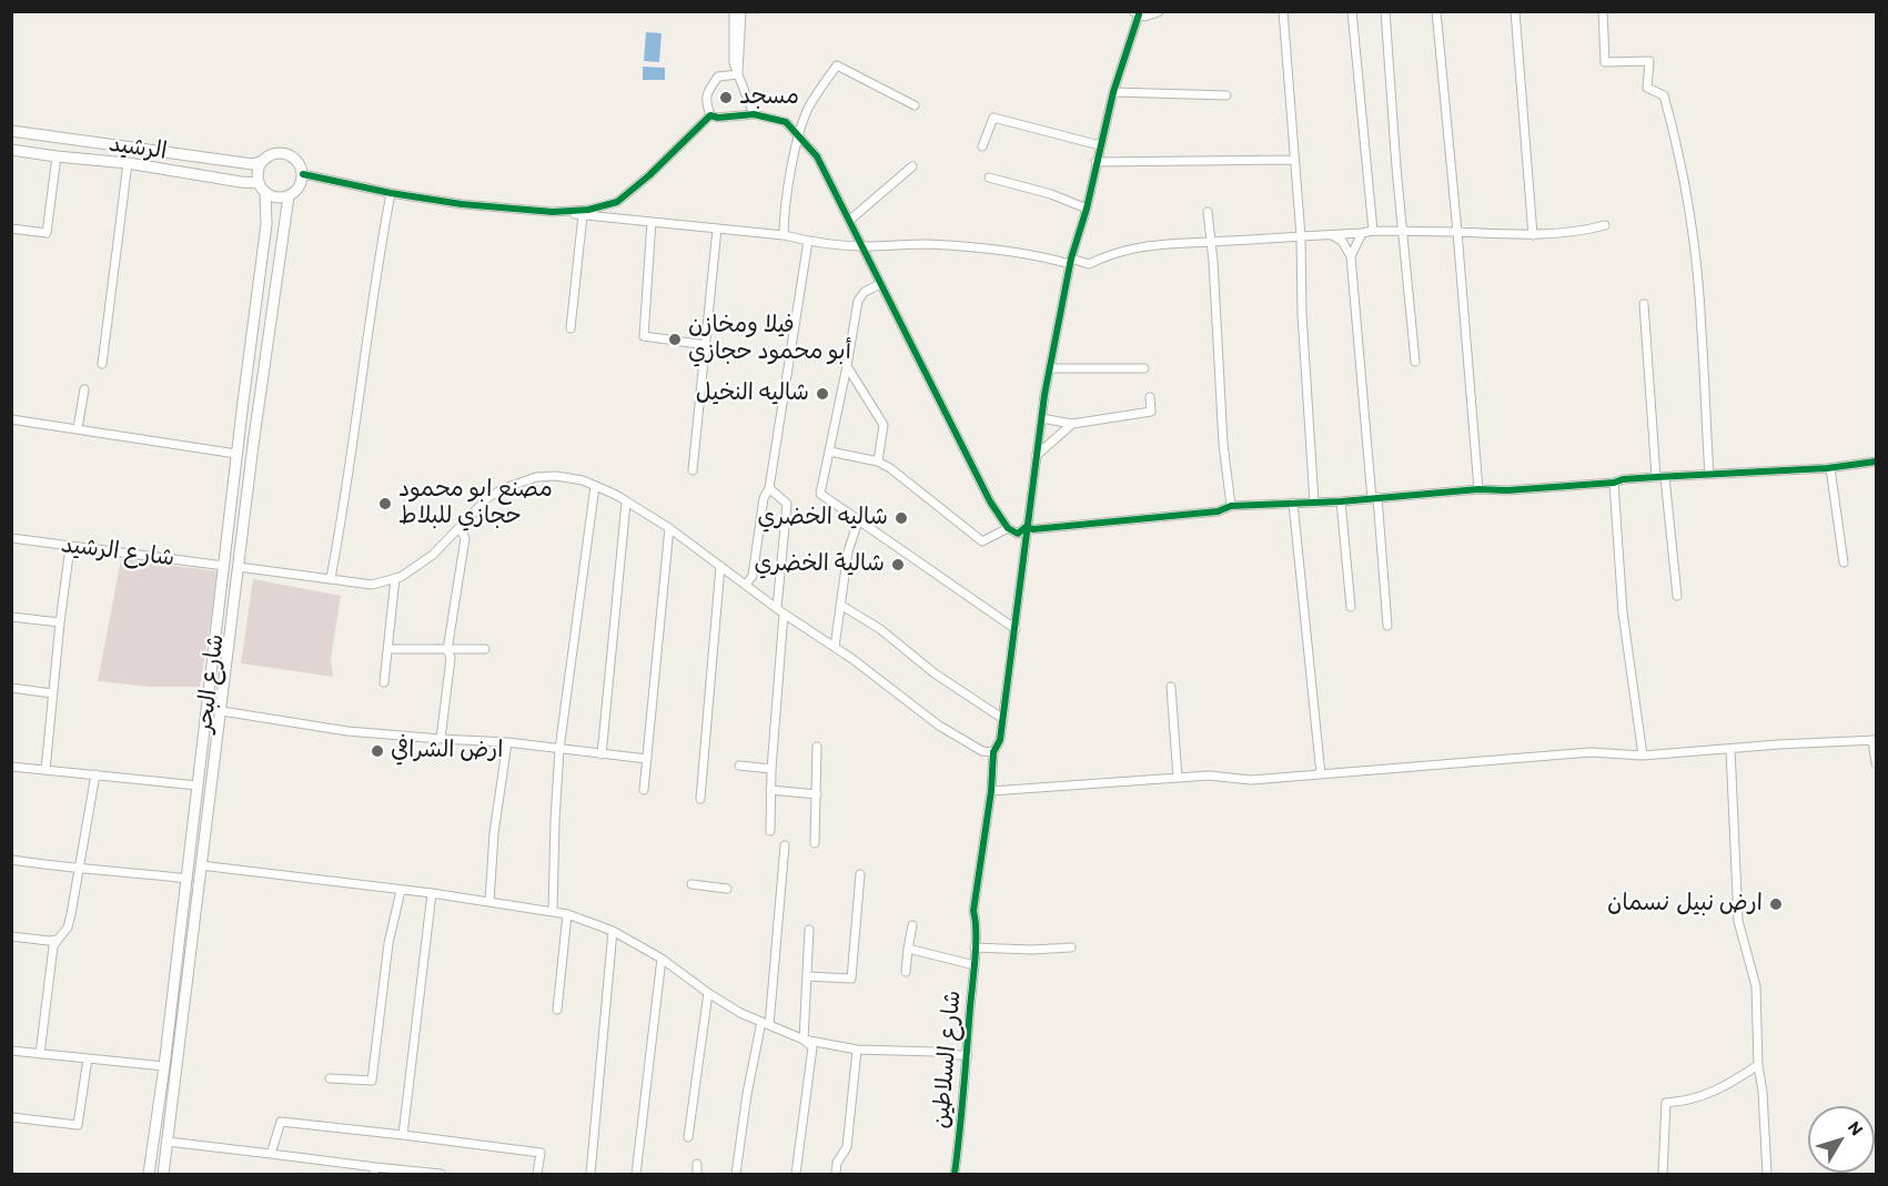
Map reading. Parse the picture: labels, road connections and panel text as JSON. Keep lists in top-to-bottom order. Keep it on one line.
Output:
{"streets":{"main road":["الرشيد","شارع البحر"],"street":["شارع الرشيد","شارع السلاطين"]},"crossings":[["الرشيد","شارع البحر"],["شارع الرشيد","شارع البحر"]],"places":["مسجد","فيلا ومخازن أبو محمود حجازي","شاليه النخيل","مصنع ابو محمود حجازي للبلاط","شاليه الخضري","شالية الخضري","ارض الشرافي","ارض نبيل نسمان"],"north":"top right"}
